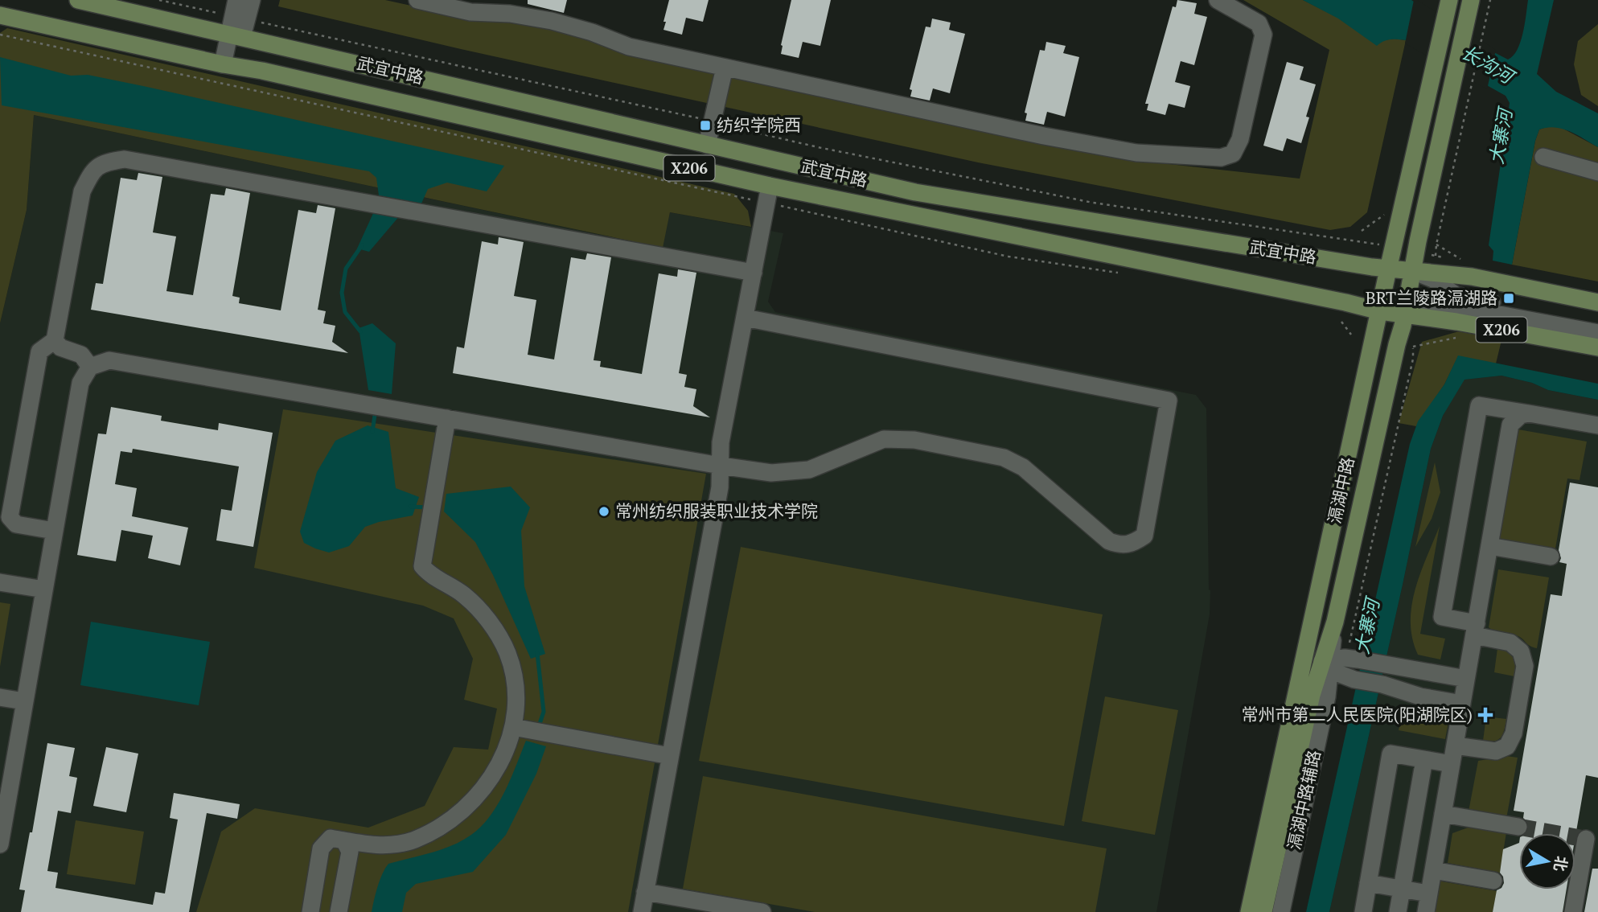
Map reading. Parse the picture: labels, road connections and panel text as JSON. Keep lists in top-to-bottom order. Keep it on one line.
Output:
{"streets":{"main road":["武宜中路","X206","滆湖中路"],"street":["滆湖中路辅路"]},"crossings":[["武宜中路","X206"],["武宜中路","滆湖中路"],["X206","滆湖中路"],["滆湖中路","滆湖中路辅路"]],"water":["长沟河","大寨河"],"places":{"transit":["纺织学院西","BRT兰陵路滆湖路"],"other":["常州纺织服装职业技术学院"],"health":["常州市第二人民医院(阳湖院区)"]},"north":"right"}
